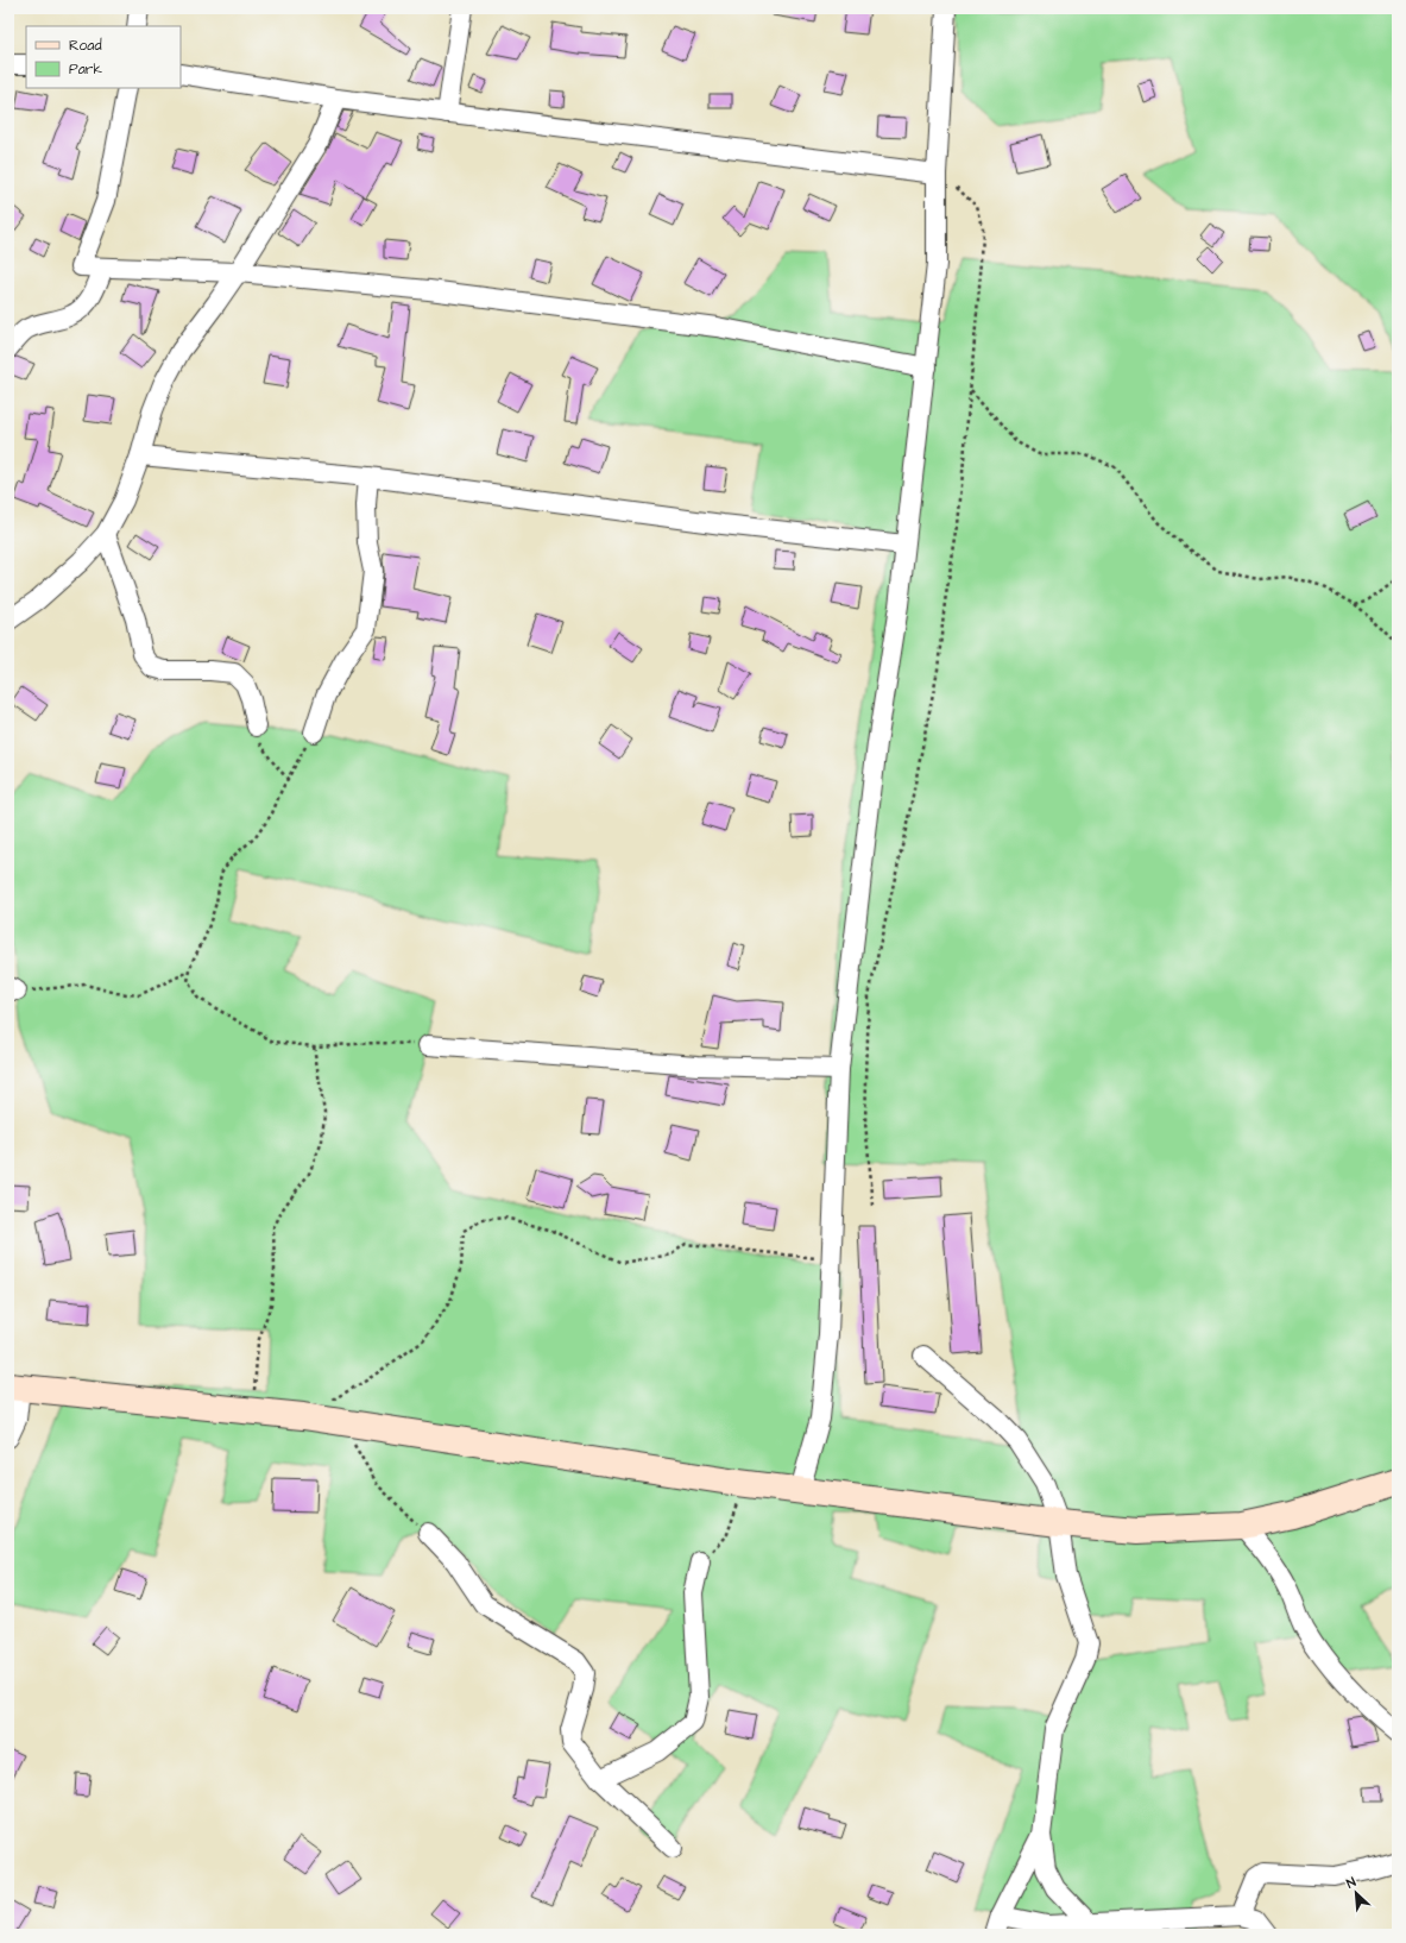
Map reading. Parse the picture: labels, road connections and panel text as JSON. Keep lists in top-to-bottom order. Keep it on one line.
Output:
{"legend":["Road","Park"],"north":"top left"}
